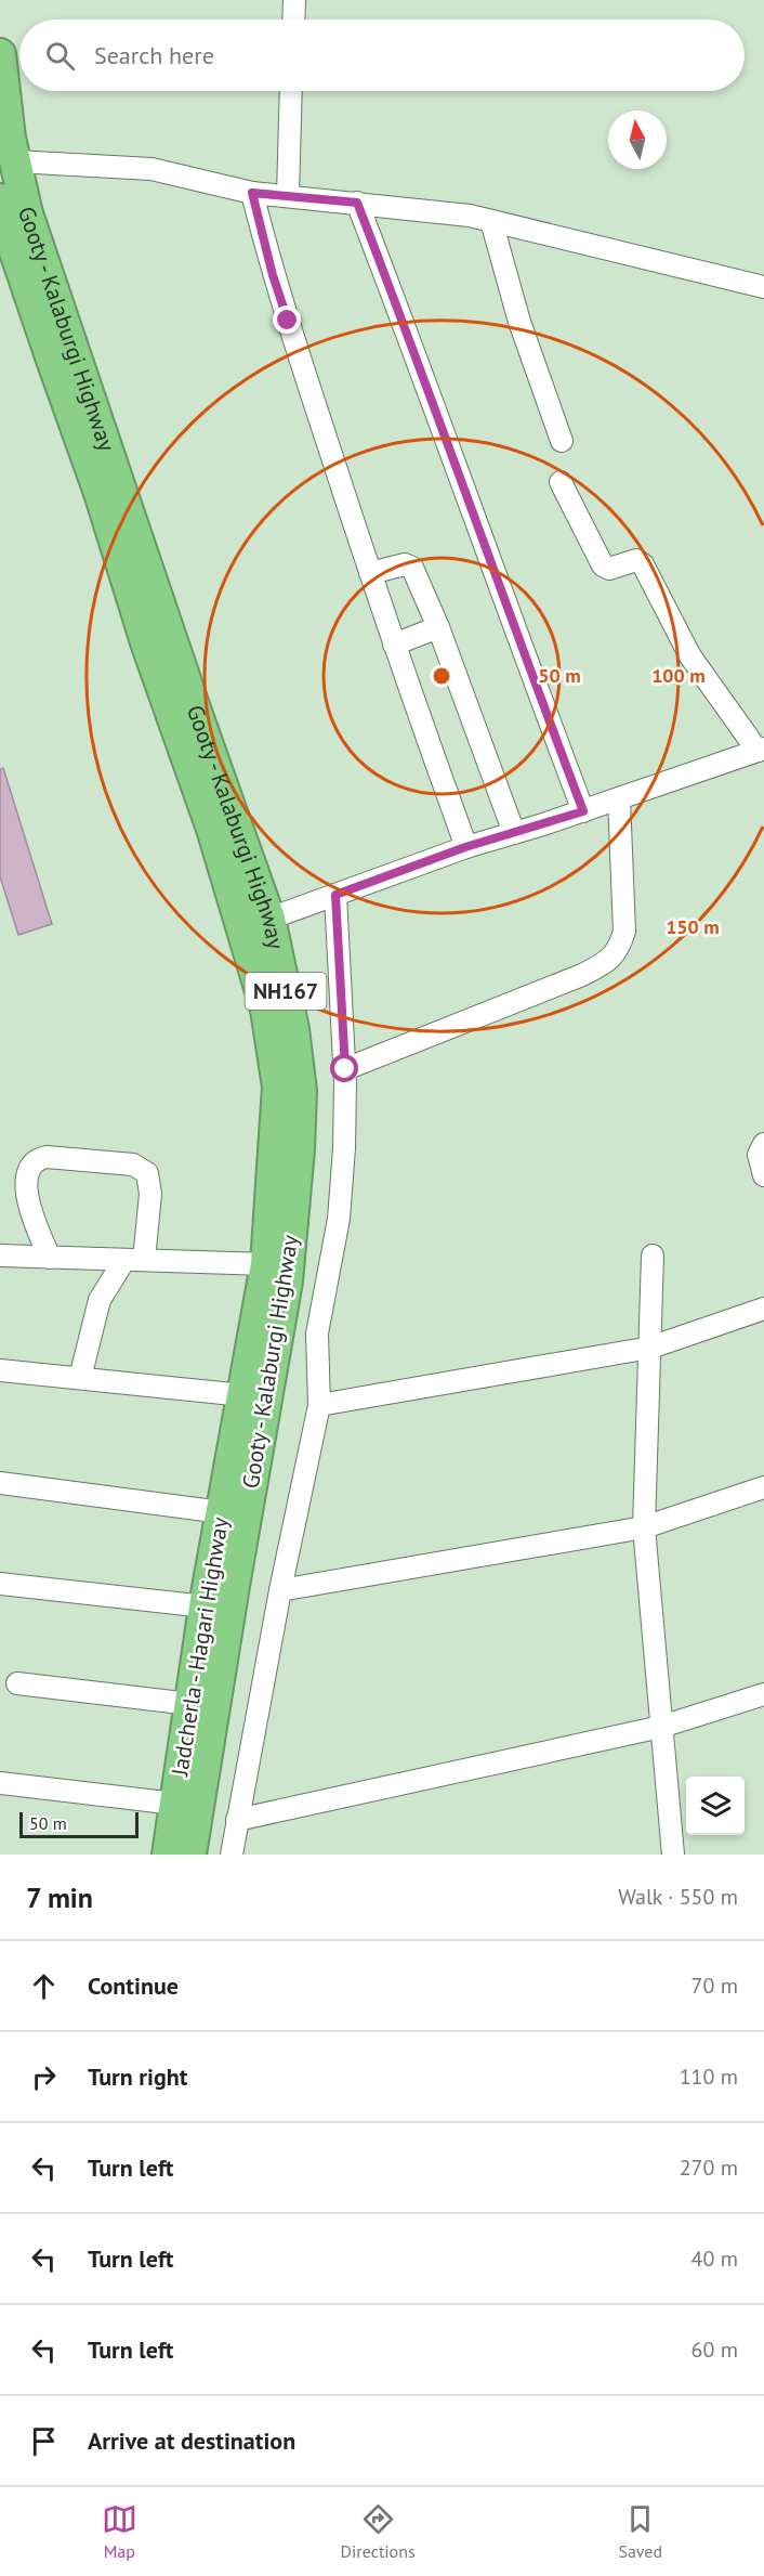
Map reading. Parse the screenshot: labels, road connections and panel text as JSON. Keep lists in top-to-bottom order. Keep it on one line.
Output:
{"streets":{"highway":["Gooty - Kalaburgi Highway","NH167","Jadcherla - Hagari Highway"]},"scale_bar":"50 m","north":"top","page":{"search":"Search here","scale":"50 m","heading":["7 min","Walk · 550 m"],"list":[["Continue","70 m"],["Turn right","110 m"],["Turn left","270 m"],["Turn left","40 m"],["Turn left","60 m"],"Arrive at destination"],"nav":["Map","Directions","Saved"]},"rings":["50 m","100 m","150 m"]}
